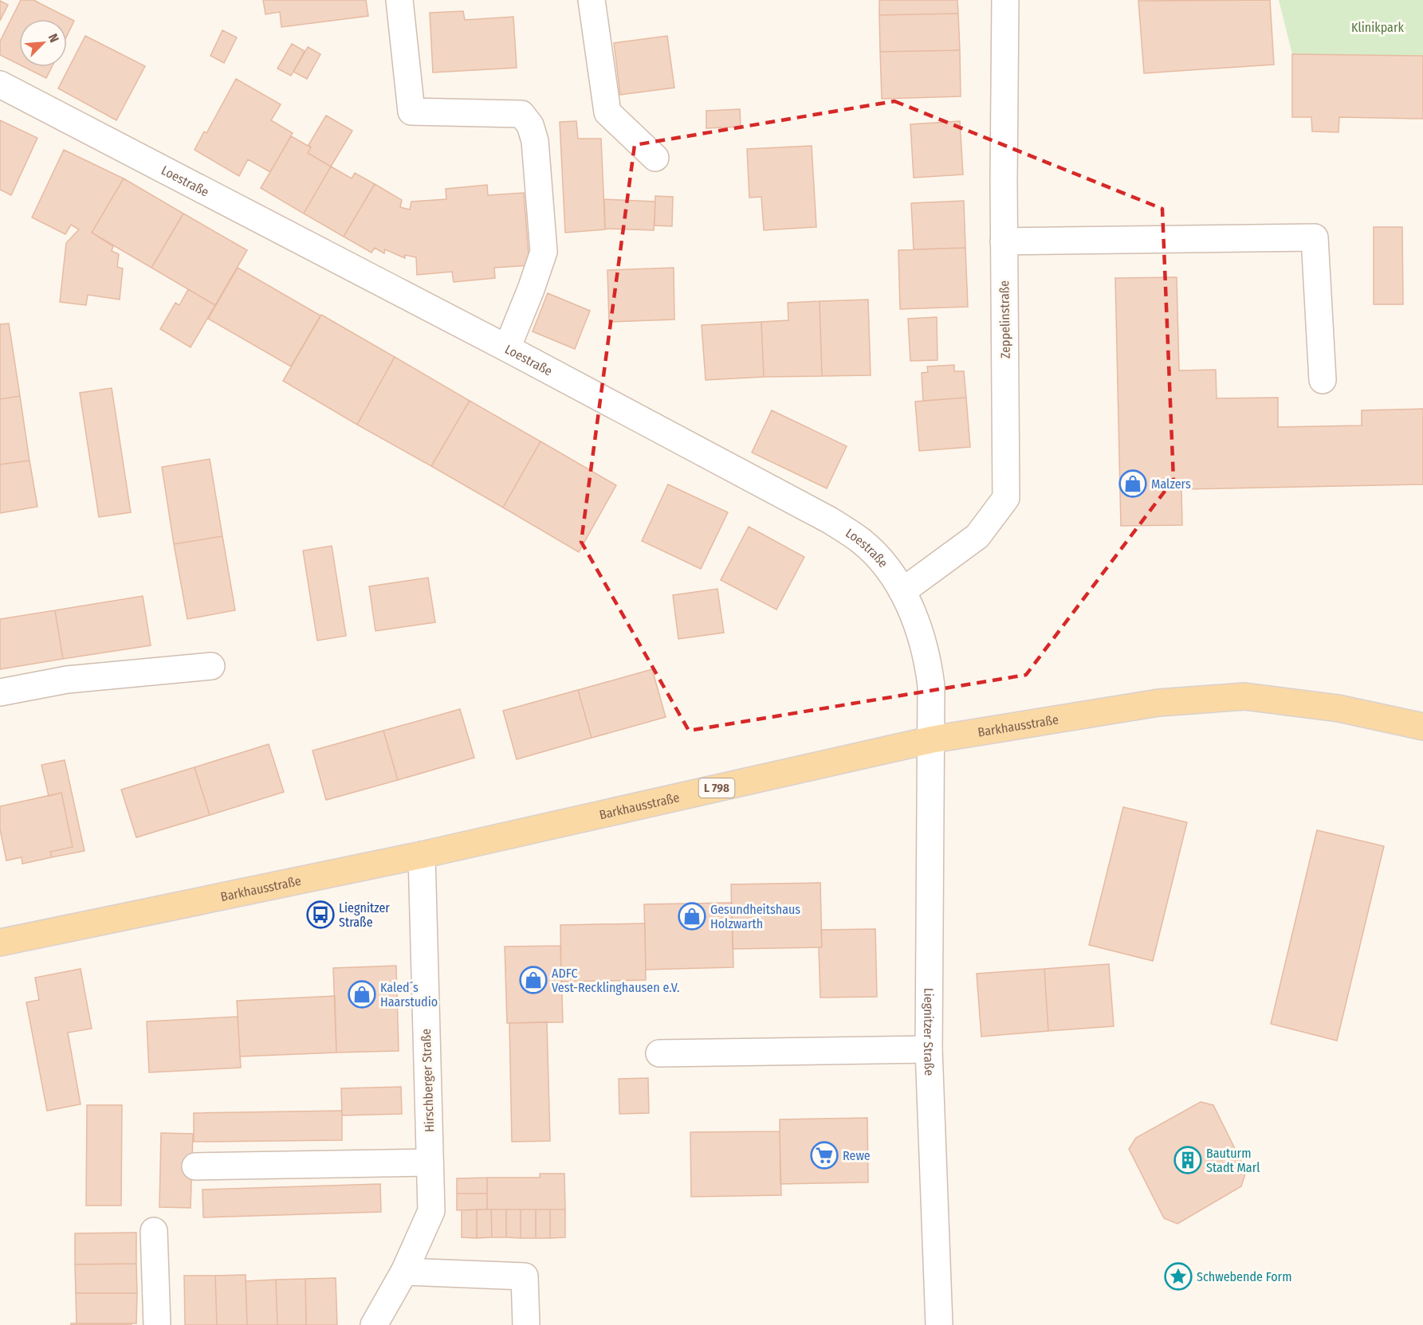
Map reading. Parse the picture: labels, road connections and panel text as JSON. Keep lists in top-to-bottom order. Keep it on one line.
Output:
{"streets":{"main road":["Barkhausstraße","L 798"],"street":["Loestraße","Zeppelinstraße","Liegnitzer Straße","Hirschberger Straße"]},"crossings":[["Loestraße","Zeppelinstraße"],["Loestraße","Barkhausstraße"],["Loestraße","Liegnitzer Straße"],["Barkhausstraße","Liegnitzer Straße"],["Barkhausstraße","Hirschberger Straße"]],"parks":["Klinikpark"],"places":{"shop":["Malzers","Gesundheitshaus Holzwarth","ADFC Vest-Recklinghausen e.V.","Kaled´s Haarstudio"],"bus stop":["Liegnitzer Straße"],"supermarket":["Rewe"],"building":["Bauturm Stadt Marl"],"place":["Schwebende Form"]},"north":"top right"}
